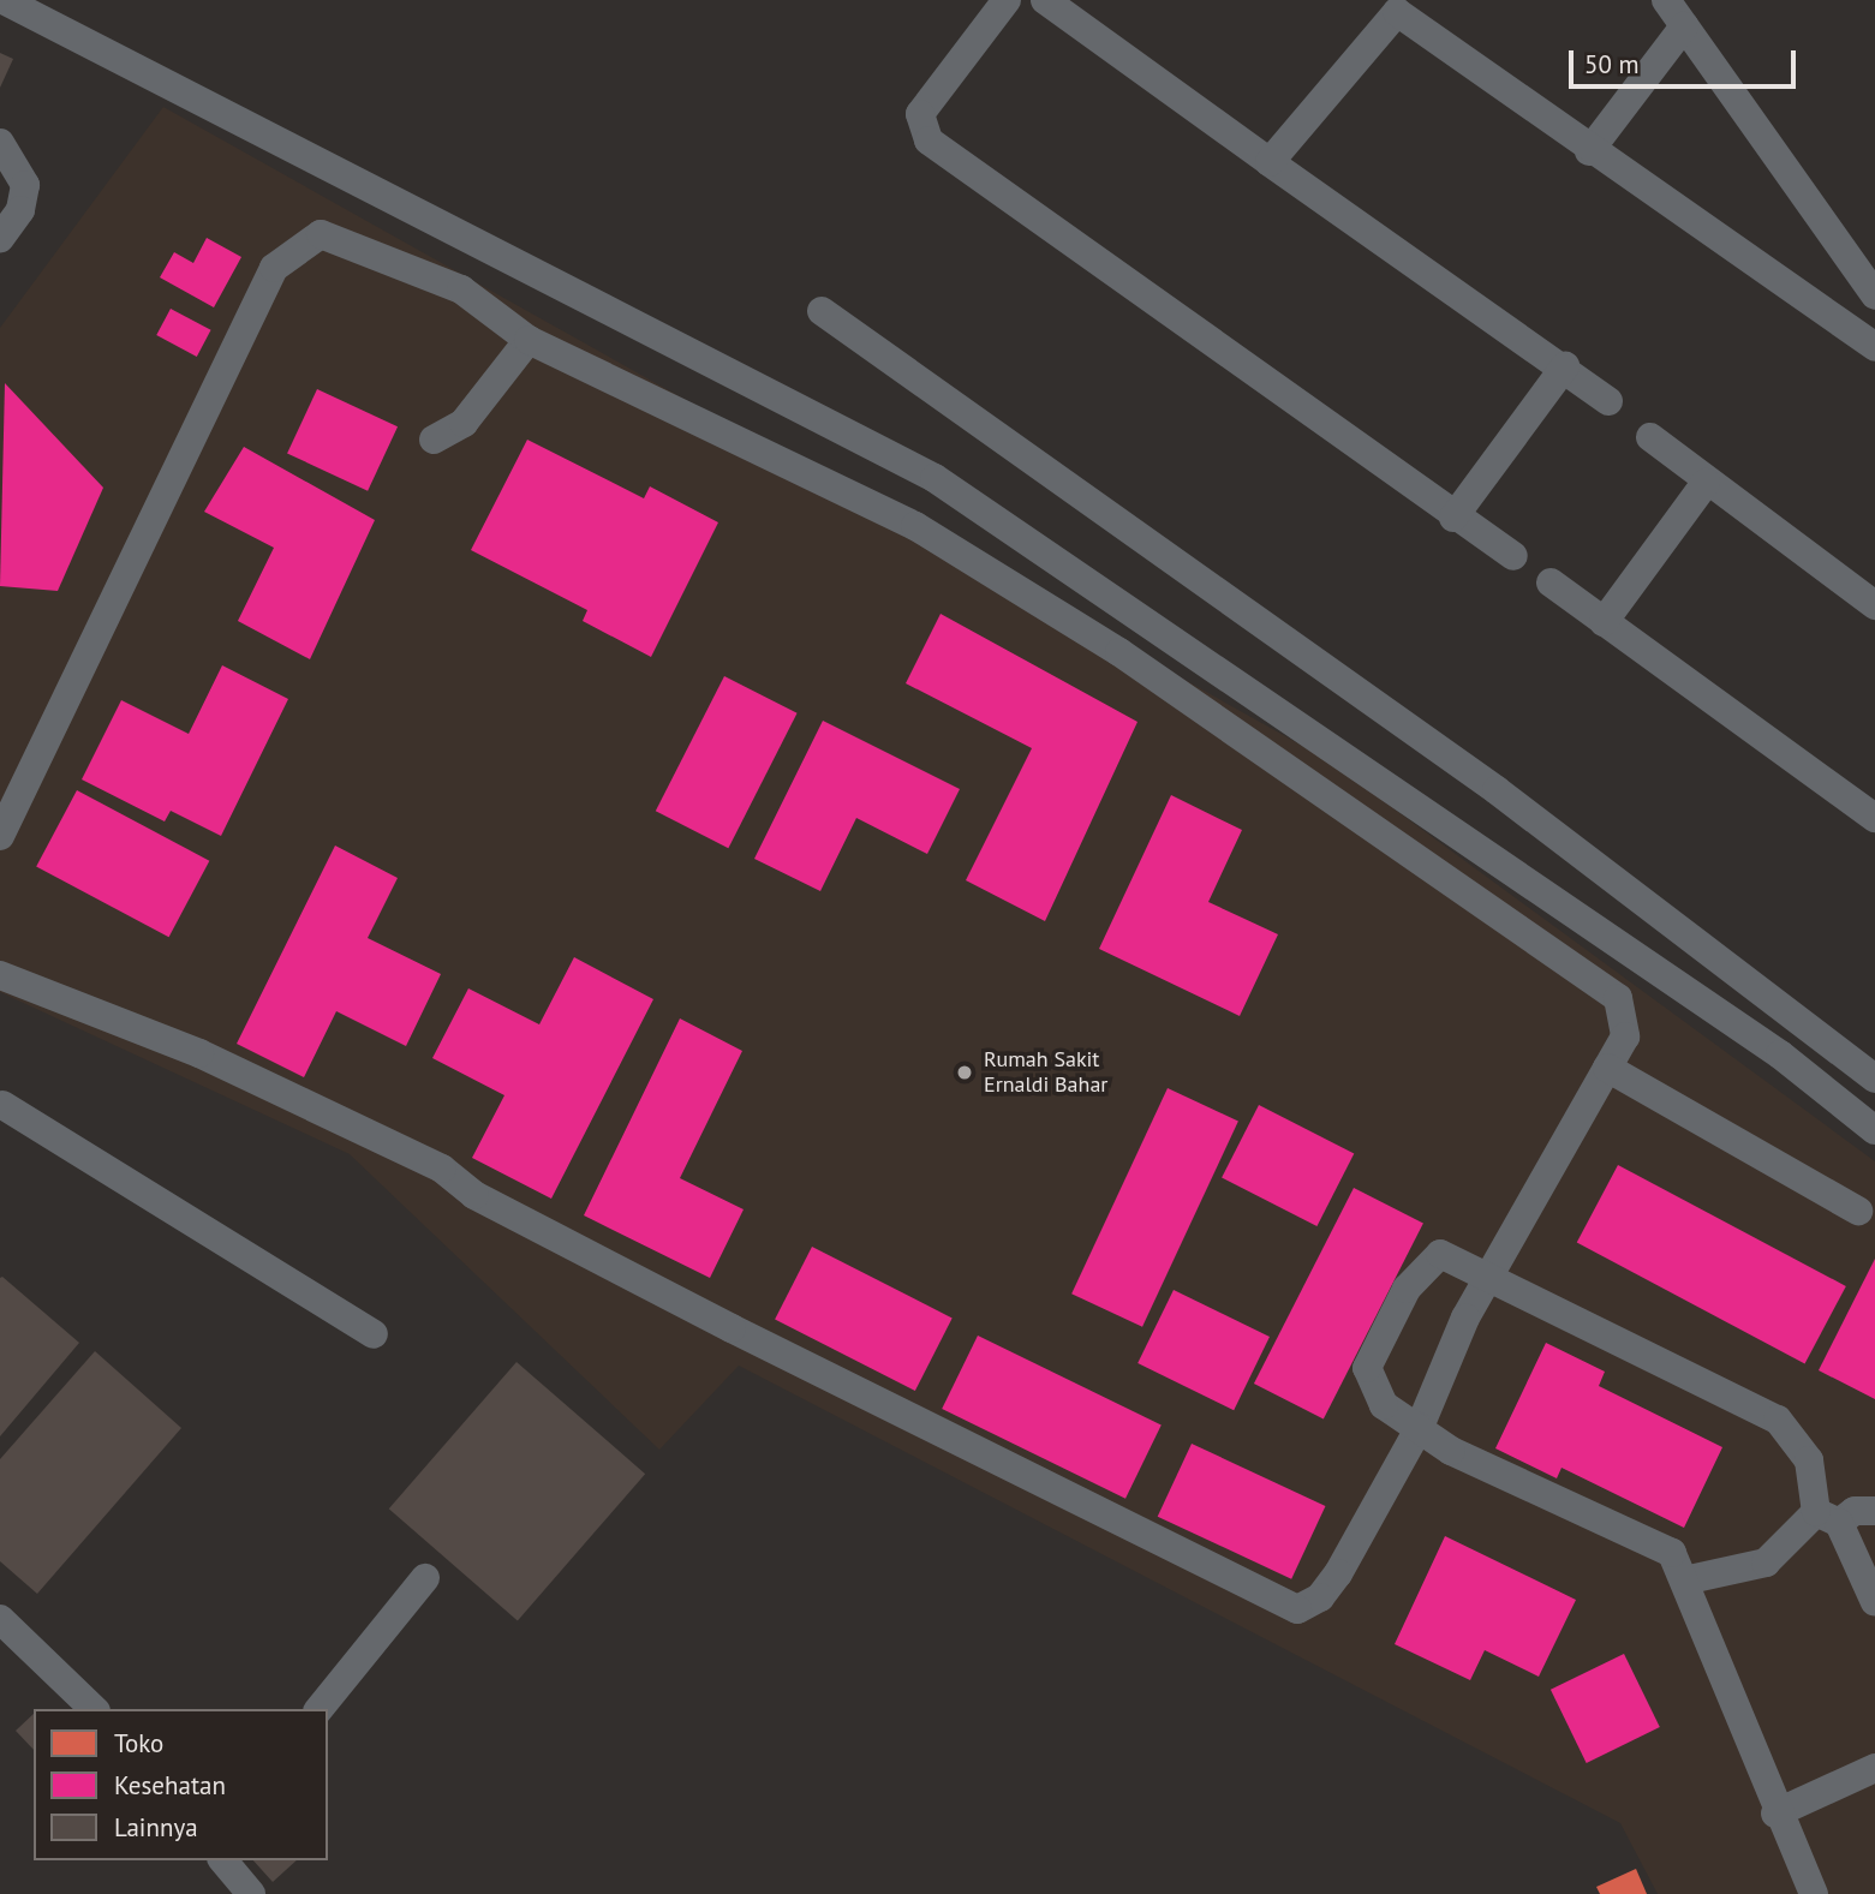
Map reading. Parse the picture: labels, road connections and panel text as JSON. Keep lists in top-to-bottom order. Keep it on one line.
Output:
{"places":["Rumah Sakit Ernaldi Bahar"],"legend":["Toko","Kesehatan","Lainnya"],"scale_bar":"50 m"}
